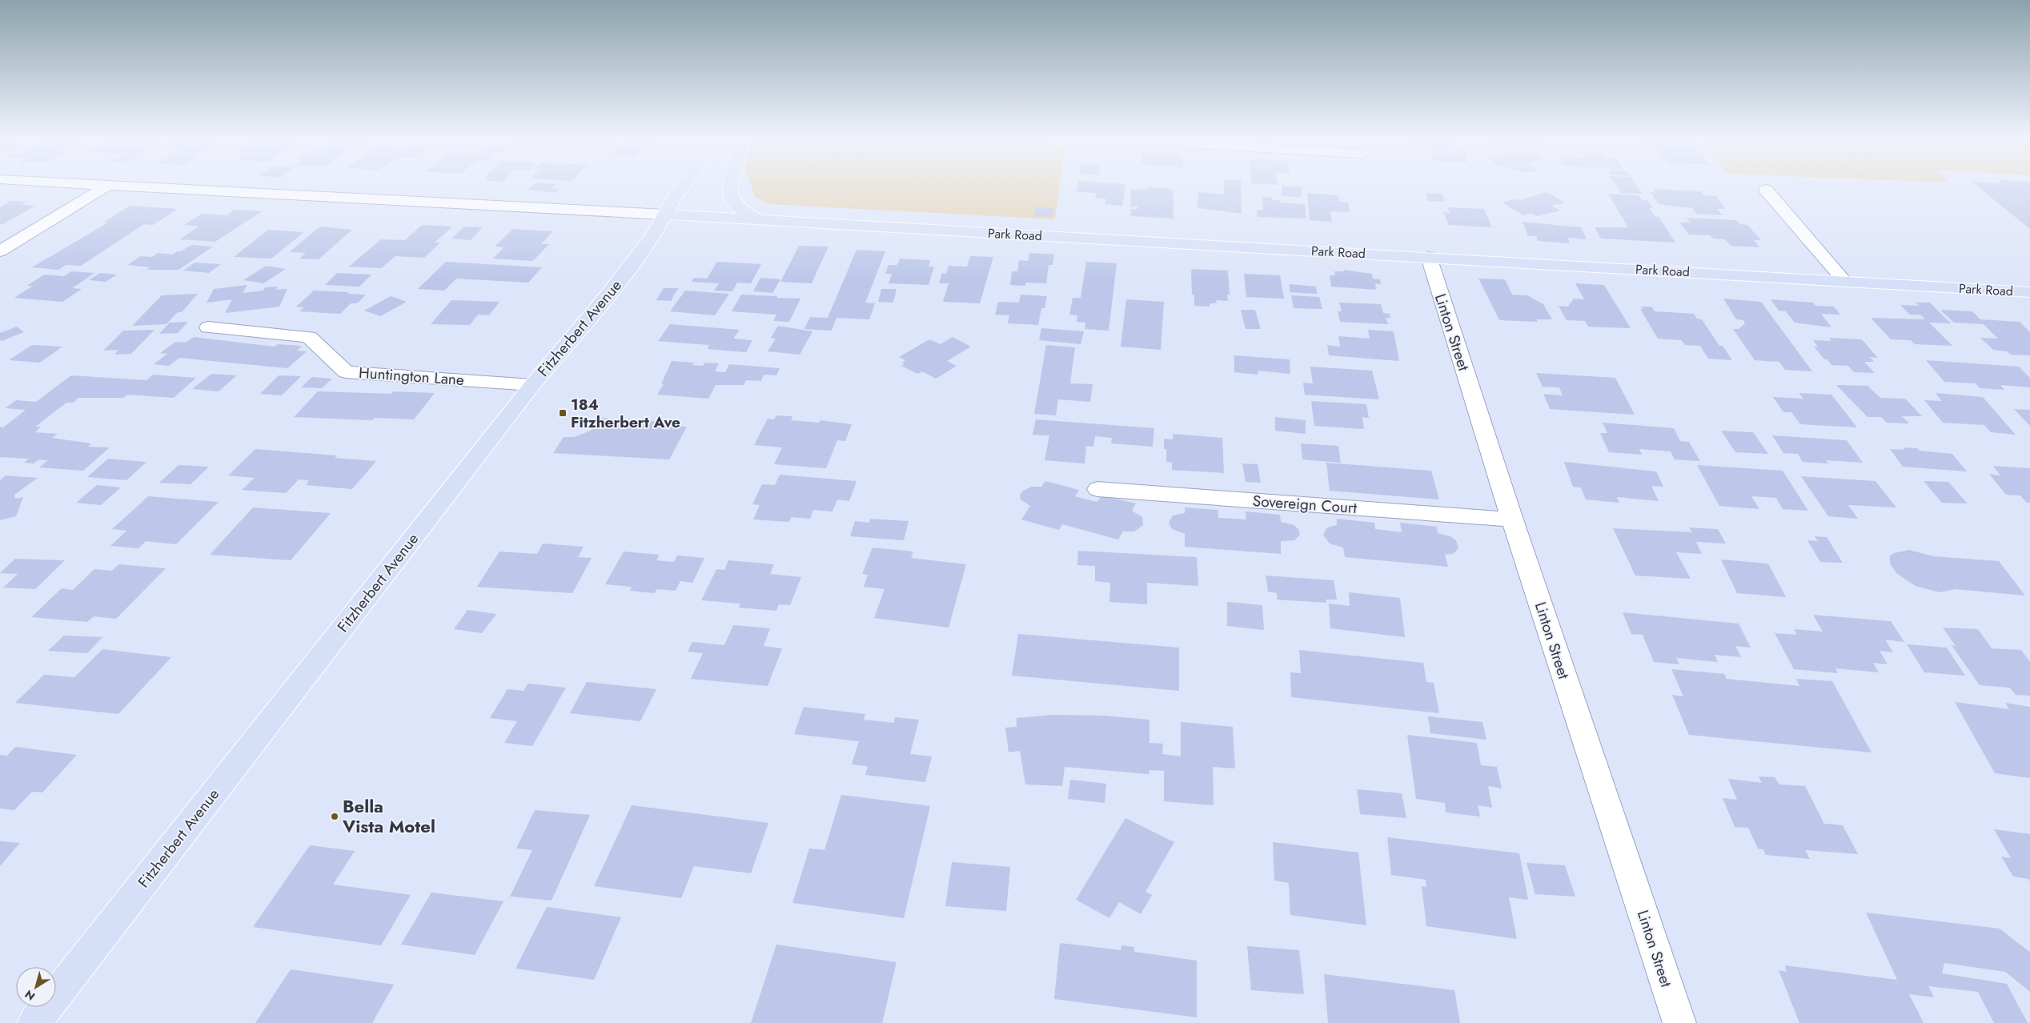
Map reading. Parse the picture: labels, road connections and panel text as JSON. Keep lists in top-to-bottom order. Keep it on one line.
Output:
{"streets":{"main road":["Park Road","Fitzherbert Avenue"],"street":["Linton Street","Huntington Lane","Sovereign Court"]},"crossings":[["Park Road","Fitzherbert Avenue"],["Park Road","Linton Street"],["Fitzherbert Avenue","Huntington Lane"],["Linton Street","Sovereign Court"]],"places":{"transit":["184 Fitzherbert Ave"],"other":["Bella Vista Motel"]},"north":"bottom left"}
